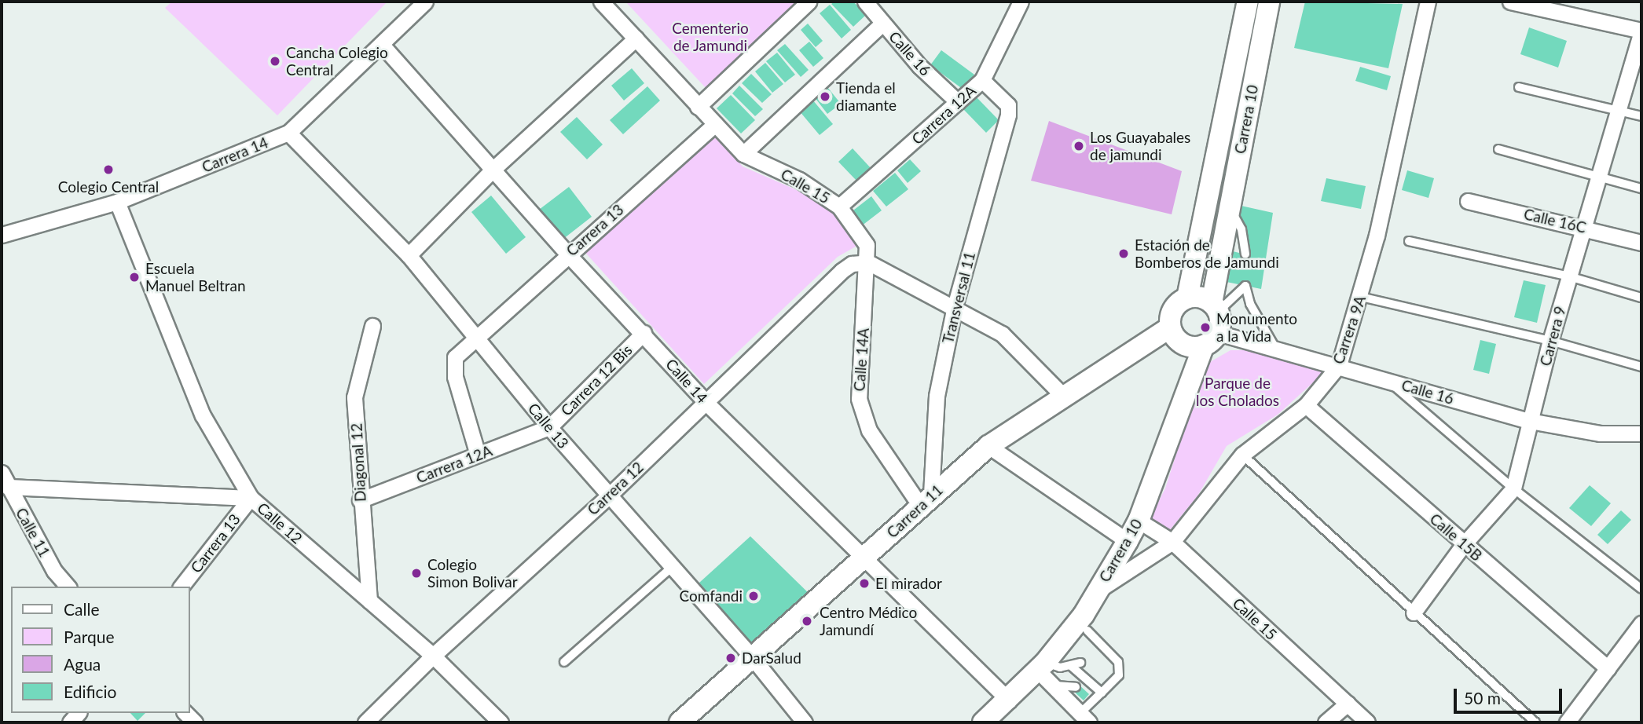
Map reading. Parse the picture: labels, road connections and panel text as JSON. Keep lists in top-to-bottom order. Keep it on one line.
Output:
{"streets":{"main road":["Carrera 10","Carrera 11"],"street":["Calle 16","Carrera 12A","Carrera 14","Calle 15","Calle 16C","Carrera 13","Transversal 11","Carrera 9A","Carrera 9","Calle 14A","Carrera 12 Bis","Calle 14","Calle 13","Diagonal 12","Carrera 12","Calle 12","Calle 11","Calle 15B"]},"crossings":[["Calle 16","Carrera 12A"],["Calle 16","Carrera 10"],["Calle 16","Carrera 9A"],["Calle 16","Carrera 9"],["Calle 16","Carrera 11"],["Carrera 12A","Calle 15"],["Carrera 12A","Carrera 13"],["Carrera 12A","Transversal 11"],["Carrera 12A","Carrera 12 Bis"],["Carrera 12A","Calle 13"],["Carrera 12A","Diagonal 12"],["Carrera 10","Calle 15"],["Carrera 10","Carrera 9A"],["Carrera 10","Calle 14"],["Carrera 10","Carrera 11"],["Carrera 14","Calle 14"],["Carrera 14","Calle 13"],["Carrera 14","Calle 12"],["Calle 15","Carrera 13"],["Calle 15","Carrera 9A"],["Calle 15","Calle 14A"],["Calle 15","Carrera 12"],["Calle 16C","Carrera 9"],["Carrera 13","Calle 14"],["Carrera 13","Calle 13"],["Carrera 13","Calle 12"],["Transversal 11","Calle 14A"],["Transversal 11","Carrera 11"],["Carrera 9A","Calle 15B"],["Carrera 9","Calle 15B"],["Calle 14A","Carrera 12"],["Calle 14A","Carrera 11"],["Carrera 12 Bis","Calle 14"],["Carrera 12 Bis","Calle 13"],["Calle 14","Carrera 12"],["Calle 14","Carrera 11"],["Calle 13","Carrera 12"],["Calle 13","Carrera 11"],["Diagonal 12","Calle 12"],["Carrera 12","Calle 12"]],"parks":["Cementerio de Jamundi","Parque de los Cholados"],"places":["Cancha Colegio Central","Tienda el diamante","Los Guayabales de jamundi","Colegio Central","Estación de Bomberos de Jamundi","Escuela Manuel Beltran","Monumento a la Vida","Colegio Simon Bolivar","El mirador","Comfandi","Centro Médico Jamundí","DarSalud"],"legend":["Calle","Parque","Agua","Edificio"],"scale_bar":"50 m"}
